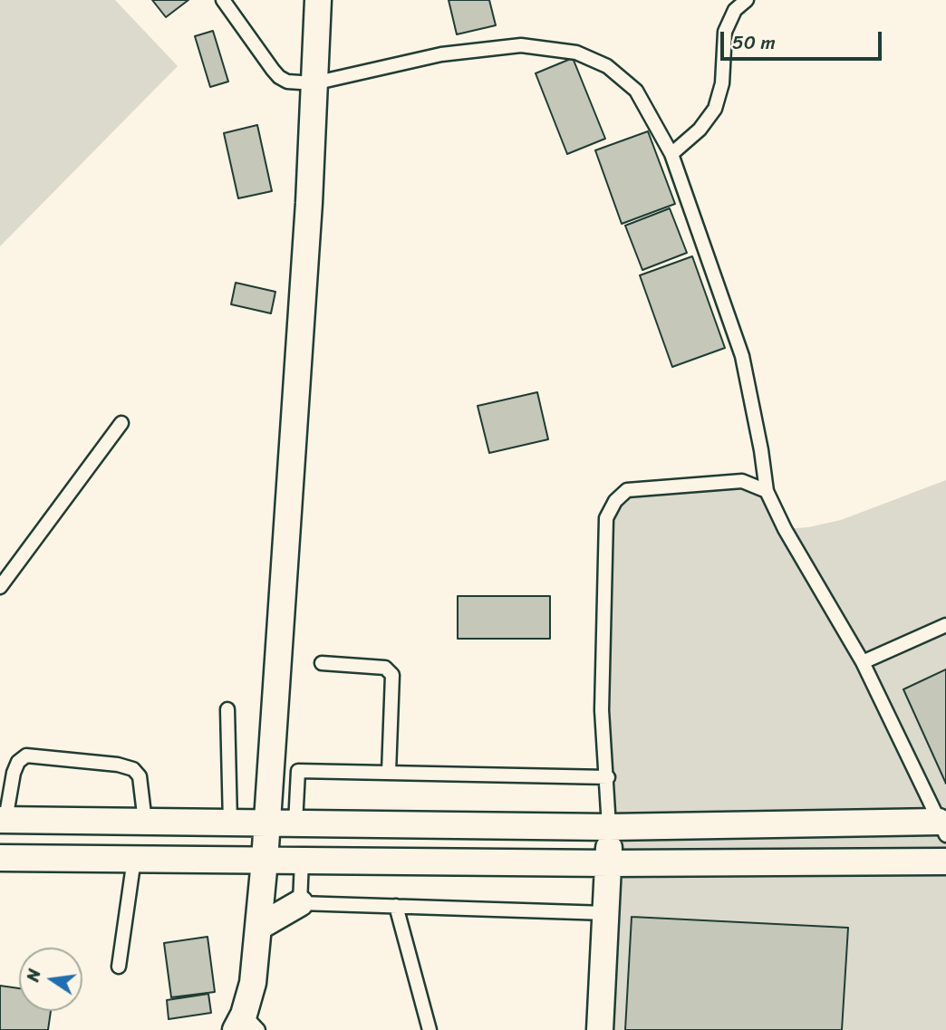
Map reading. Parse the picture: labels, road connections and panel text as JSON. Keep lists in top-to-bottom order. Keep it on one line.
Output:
{"scale_bar":"50 m","north":"left"}
